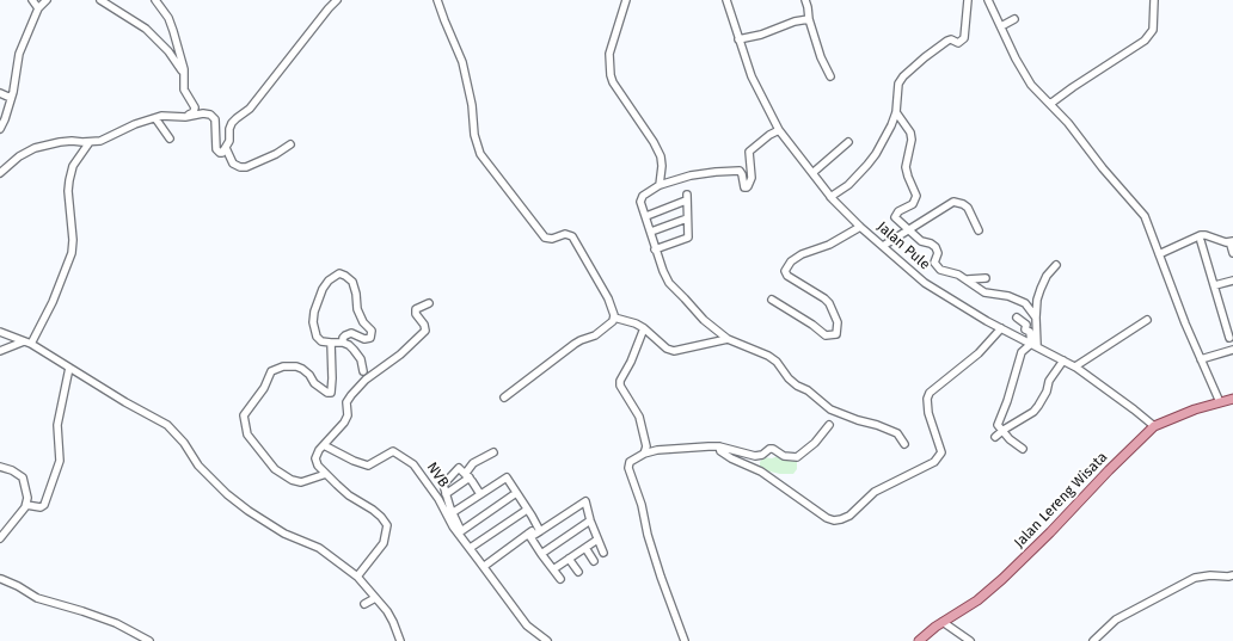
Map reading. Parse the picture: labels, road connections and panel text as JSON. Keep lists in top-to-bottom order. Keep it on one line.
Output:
{"streets":{"main road":["Jalan Lereng Wisata"],"street":["Jalan Pule","NVB"]},"crossings":[["Jalan Pule","Jalan Lereng Wisata"]]}
